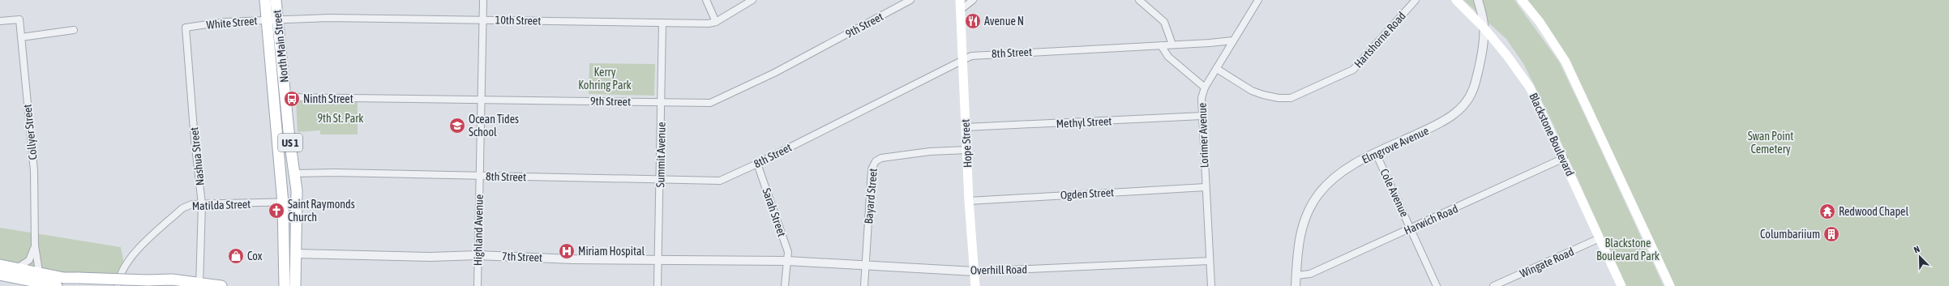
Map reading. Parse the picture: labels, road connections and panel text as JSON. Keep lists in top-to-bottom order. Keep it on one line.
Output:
{"streets":{"main road":["North Main Street","Blackstone Boulevard","US 1","Hope Street"],"street":["10th Street","White Street","9th Street","Hartshorne Road","8th Street","Methyl Street","Collyer Street","Lorimer Avenue","Elmgrove Avenue","Summit Avenue","Nashua Street","Cole Avenue","Ogden Street","Bayard Street","Matilda Street","Sarah Street","Harwich Road","Highland Avenue","7th Street","Wingate Road","Overhill Road"]},"crossings":[["10th Street","White Street"],["10th Street","North Main Street"],["10th Street","Summit Avenue"],["10th Street","Highland Avenue"],["White Street","North Main Street"],["White Street","Nashua Street"],["9th Street","North Main Street"],["9th Street","Summit Avenue"],["9th Street","Highland Avenue"],["Hartshorne Road","Lorimer Avenue"],["North Main Street","8th Street"],["North Main Street","Matilda Street"],["North Main Street","7th Street"],["8th Street","Lorimer Avenue"],["8th Street","Hope Street"],["8th Street","Summit Avenue"],["8th Street","Sarah Street"],["8th Street","Highland Avenue"],["Methyl Street","Lorimer Avenue"],["Methyl Street","Hope Street"],["Blackstone Boulevard","Elmgrove Avenue"],["Blackstone Boulevard","Harwich Road"],["Blackstone Boulevard","Wingate Road"],["Lorimer Avenue","Ogden Street"],["Lorimer Avenue","Overhill Road"],["Hope Street","Ogden Street"],["Hope Street","Bayard Street"],["Hope Street","Overhill Road"],["Elmgrove Avenue","Cole Avenue"],["Elmgrove Avenue","Harwich Road"],["Summit Avenue","7th Street"],["Nashua Street","Matilda Street"],["Cole Avenue","Harwich Road"],["Bayard Street","Overhill Road"],["Sarah Street","7th Street"],["Sarah Street","Overhill Road"],["Highland Avenue","7th Street"],["7th Street","Overhill Road"]],"parks":["Kerry Kohring Park","9th St. Park","Swan Point Cemetery","Blackstone Boulevard Park"],"places":{"restaurant":["Avenue N"],"bus stop":["Ninth Street"],"school or university":["Ocean Tides School"],"church":["Saint Raymonds Church"],"temple":["Redwood Chapel"],"building":["Columbariium"],"hospital":["Miriam Hospital"],"shop":["Cox"]},"north":"top left"}
